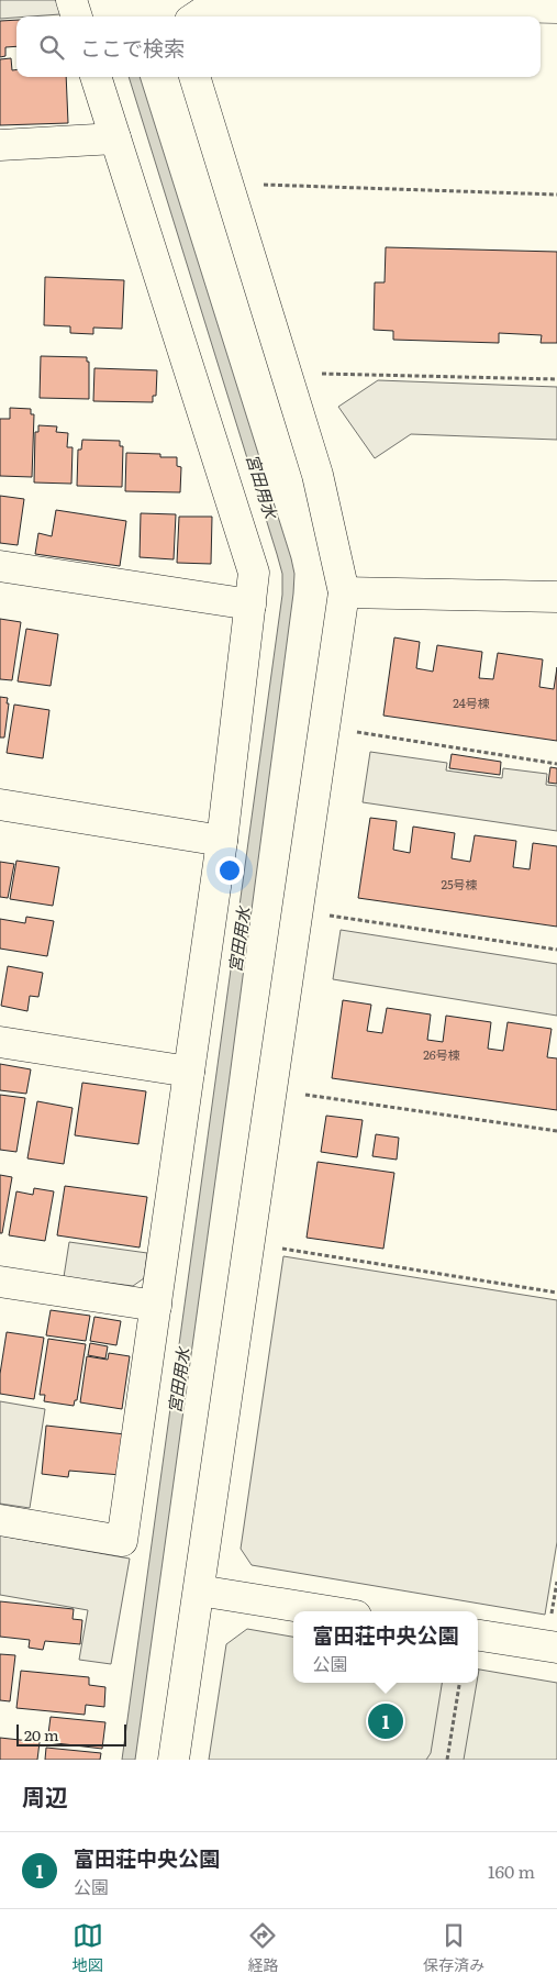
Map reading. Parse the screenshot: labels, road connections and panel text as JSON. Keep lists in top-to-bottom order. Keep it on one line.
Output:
{"water":["宮田用水"],"house_numbers":["24号棟","25号棟","26号棟"],"scale_bar":"20 m","page":{"search":"ここで検索","popup":["富田荘中央公園","公園"],"pins":"1","scale":"20 m","heading":"周辺","list":[{"mark":"1","name":"富田荘中央公園","note":"公園","value":"160 m"}],"nav":["地図","経路","保存済み"]}}
